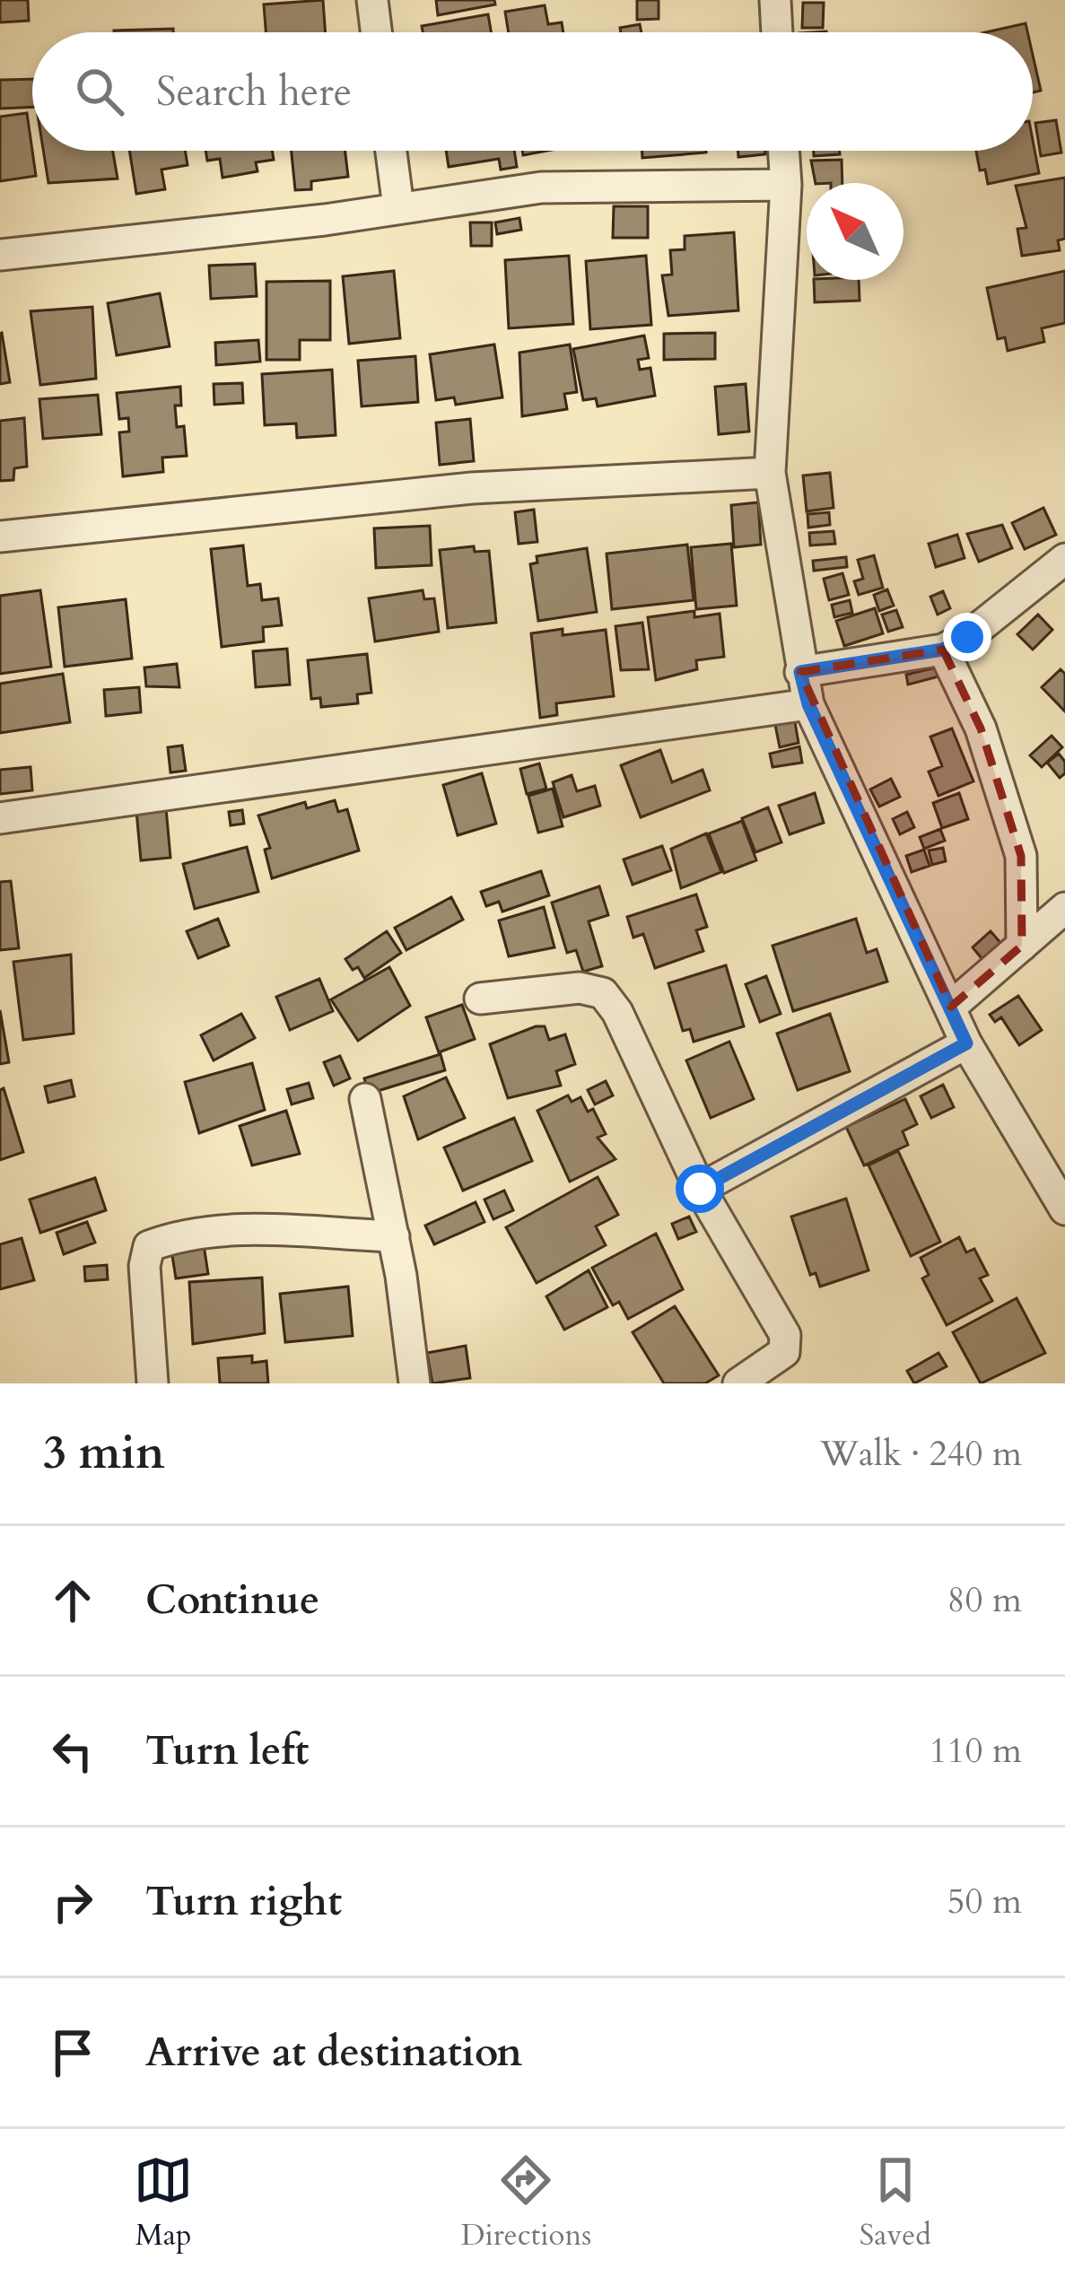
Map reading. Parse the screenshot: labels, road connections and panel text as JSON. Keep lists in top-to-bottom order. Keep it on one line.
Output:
{"north":"top left","page":{"search":"Search here","heading":["3 min","Walk · 240 m"],"list":[["Continue","80 m"],["Turn left","110 m"],["Turn right","50 m"],"Arrive at destination"],"nav":["Map","Directions","Saved"]}}
